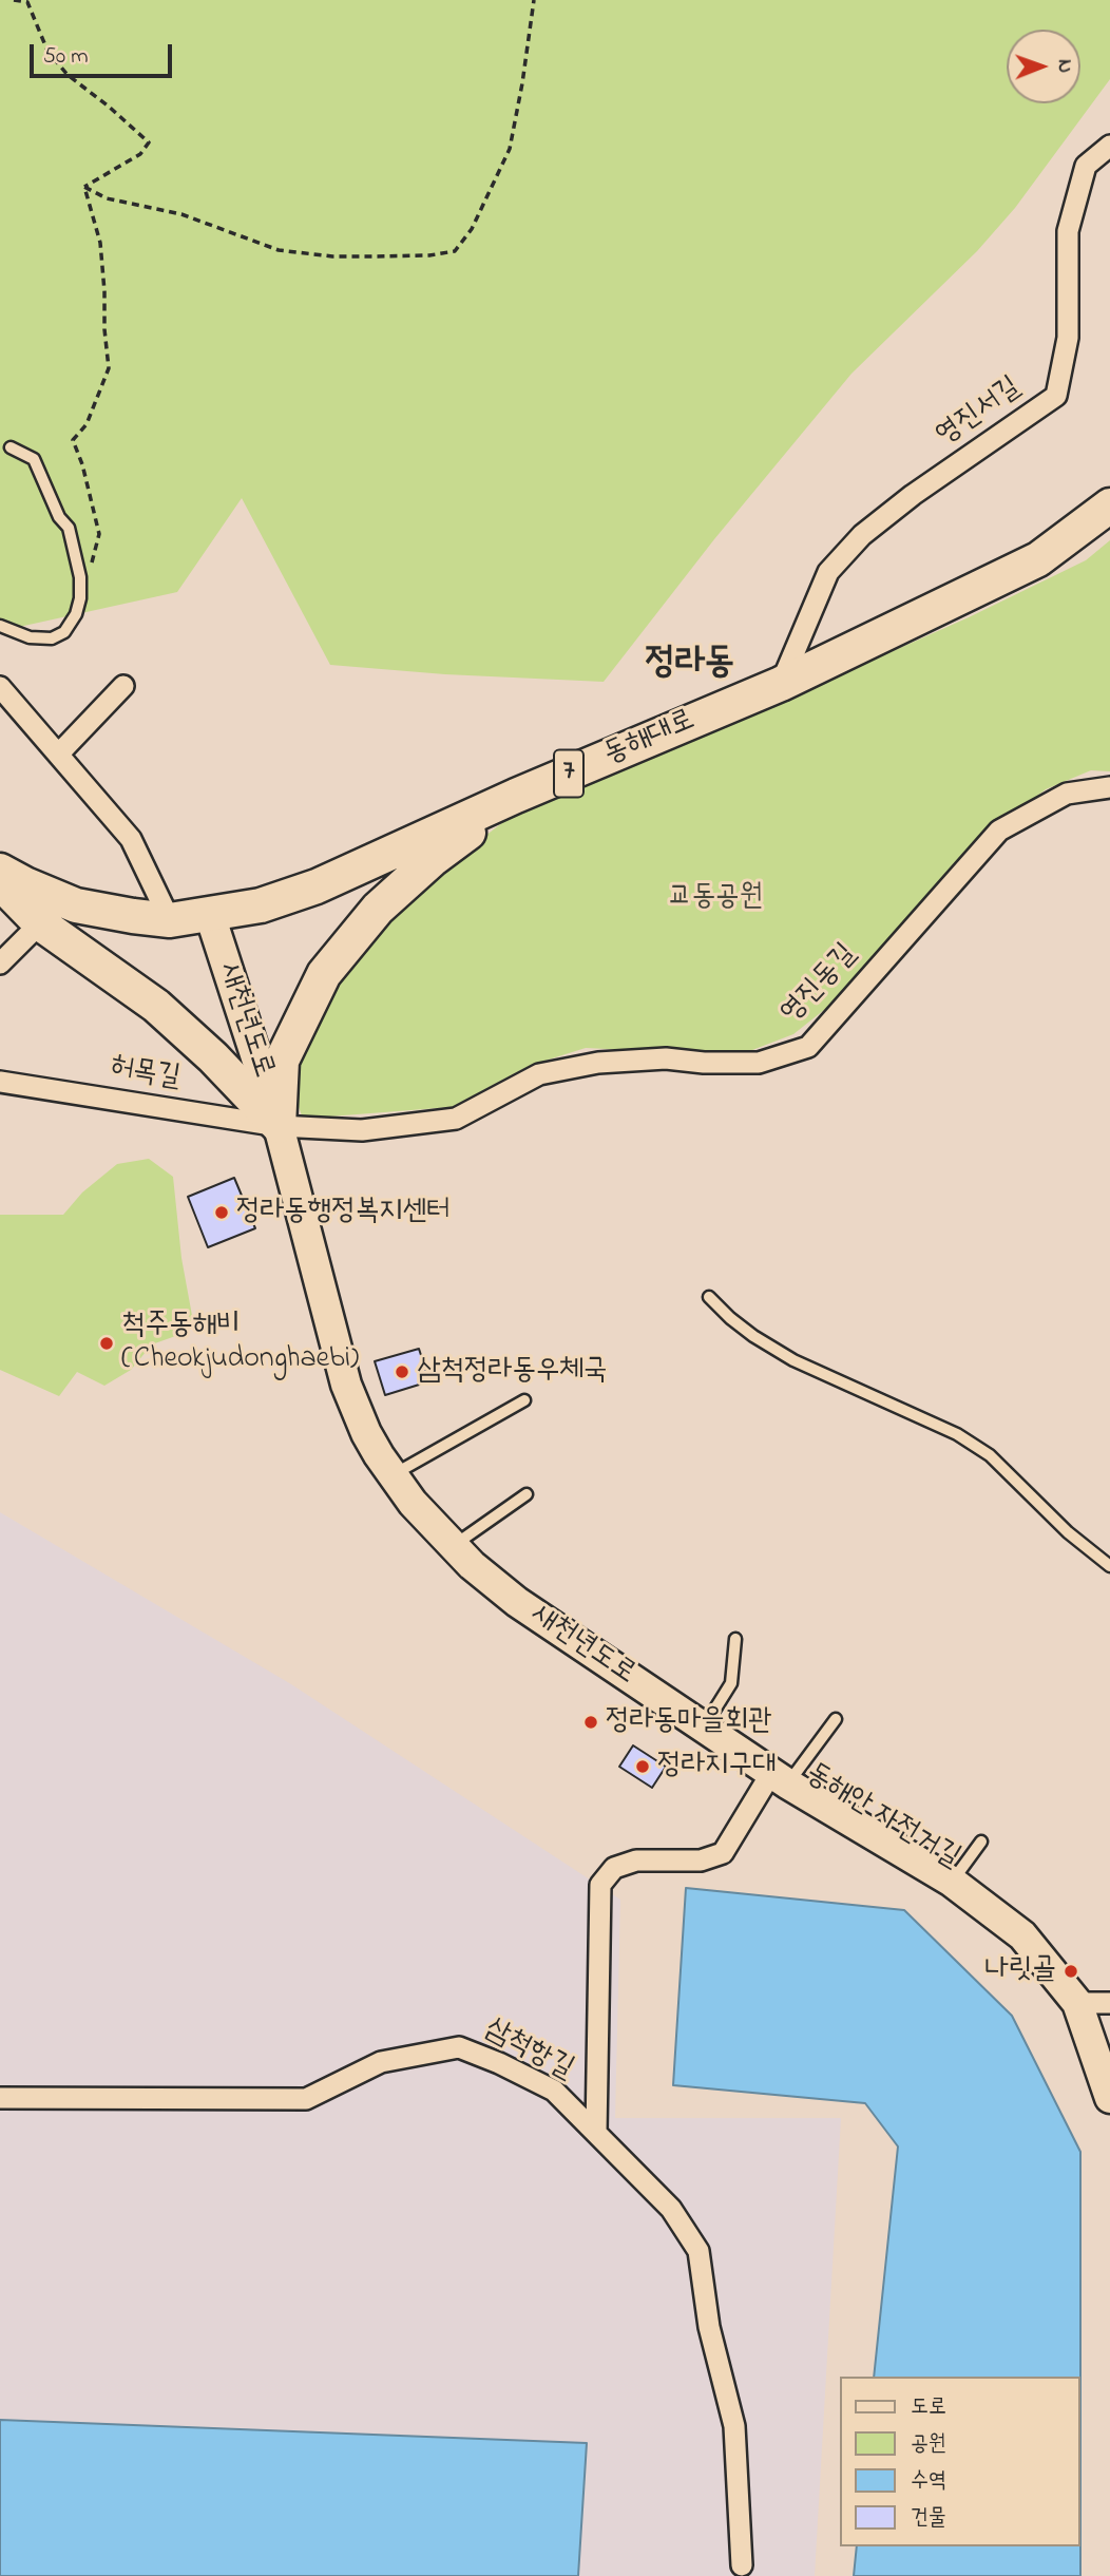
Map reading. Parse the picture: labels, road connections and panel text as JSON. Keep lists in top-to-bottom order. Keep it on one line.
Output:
{"streets":{"main road":["동해대로","7"],"street":["영진서길","영진동길","새천년도로","허목길","삼척항길"]},"crossings":[["영진서길","동해대로"],["동해대로","새천년도로"],["영진동길","새천년도로"],["영진동길","허목길"],["새천년도로","허목길"]],"districts":["정라동"],"parks":["교동공원"],"places":["정라동행정복지센터","척주동해비 (Cheokjudonghaebi)","삼척정라동우체국","정라동마을회관","정라지구대","나릿골"],"legend":["도로","공원","수역","건물"],"scale_bar":"50 m","north":"right"}
